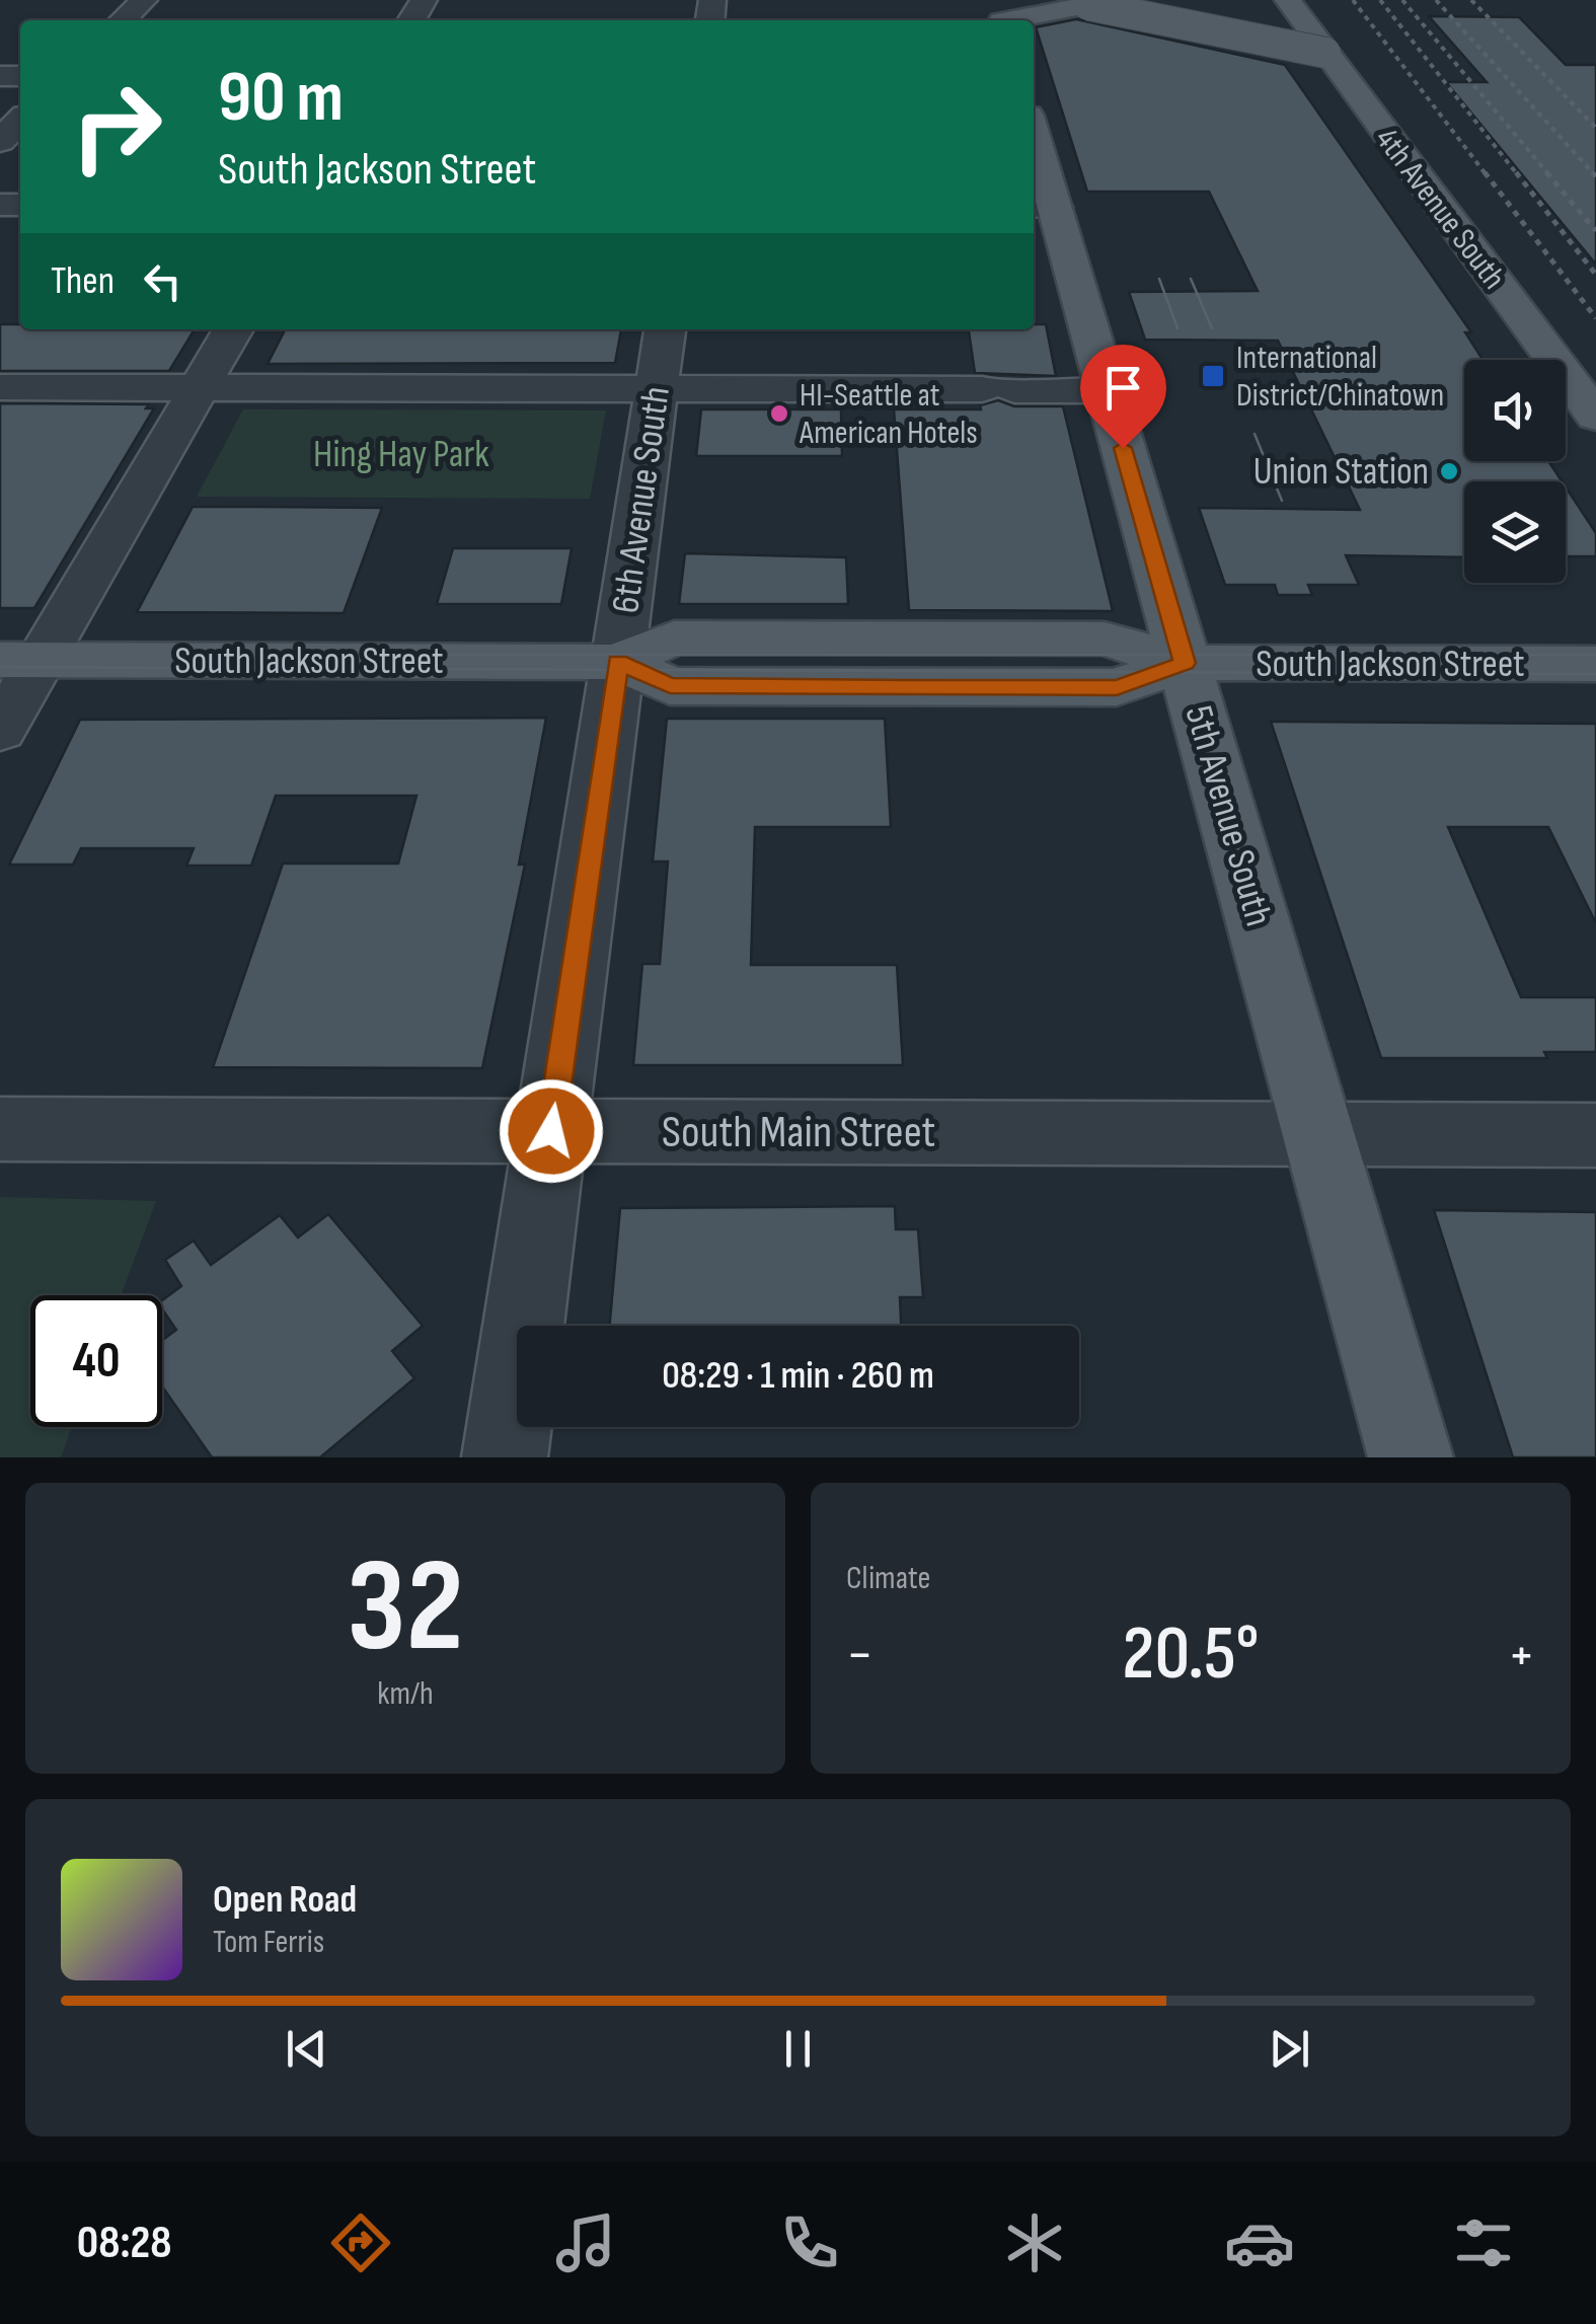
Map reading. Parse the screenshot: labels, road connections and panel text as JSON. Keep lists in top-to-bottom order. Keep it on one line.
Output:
{"streets":{"main road":["4th Avenue South","South Jackson Street","5th Avenue South"],"street":["6th Avenue South","South Main Street"]},"crossings":[["6th Avenue South","South Jackson Street"],["6th Avenue South","South Main Street"],["South Jackson Street","5th Avenue South"],["5th Avenue South","South Main Street"]],"parks":["Hing Hay Park"],"places":{"transit":["International District/Chinatown"],"other":["HI-Seattle at American Hotels","Union Station"]},"page":{"turn":["90 m","South Jackson Street"],"then":"Then","limit":"40","trip":"08:29 · 1 min · 260 m","tile":[["32","km/h"],"Climate"],"heat":["−","20.5°","+"],"song":["Open Road","Tom Ferris"],"tabs":"08:28"}}
